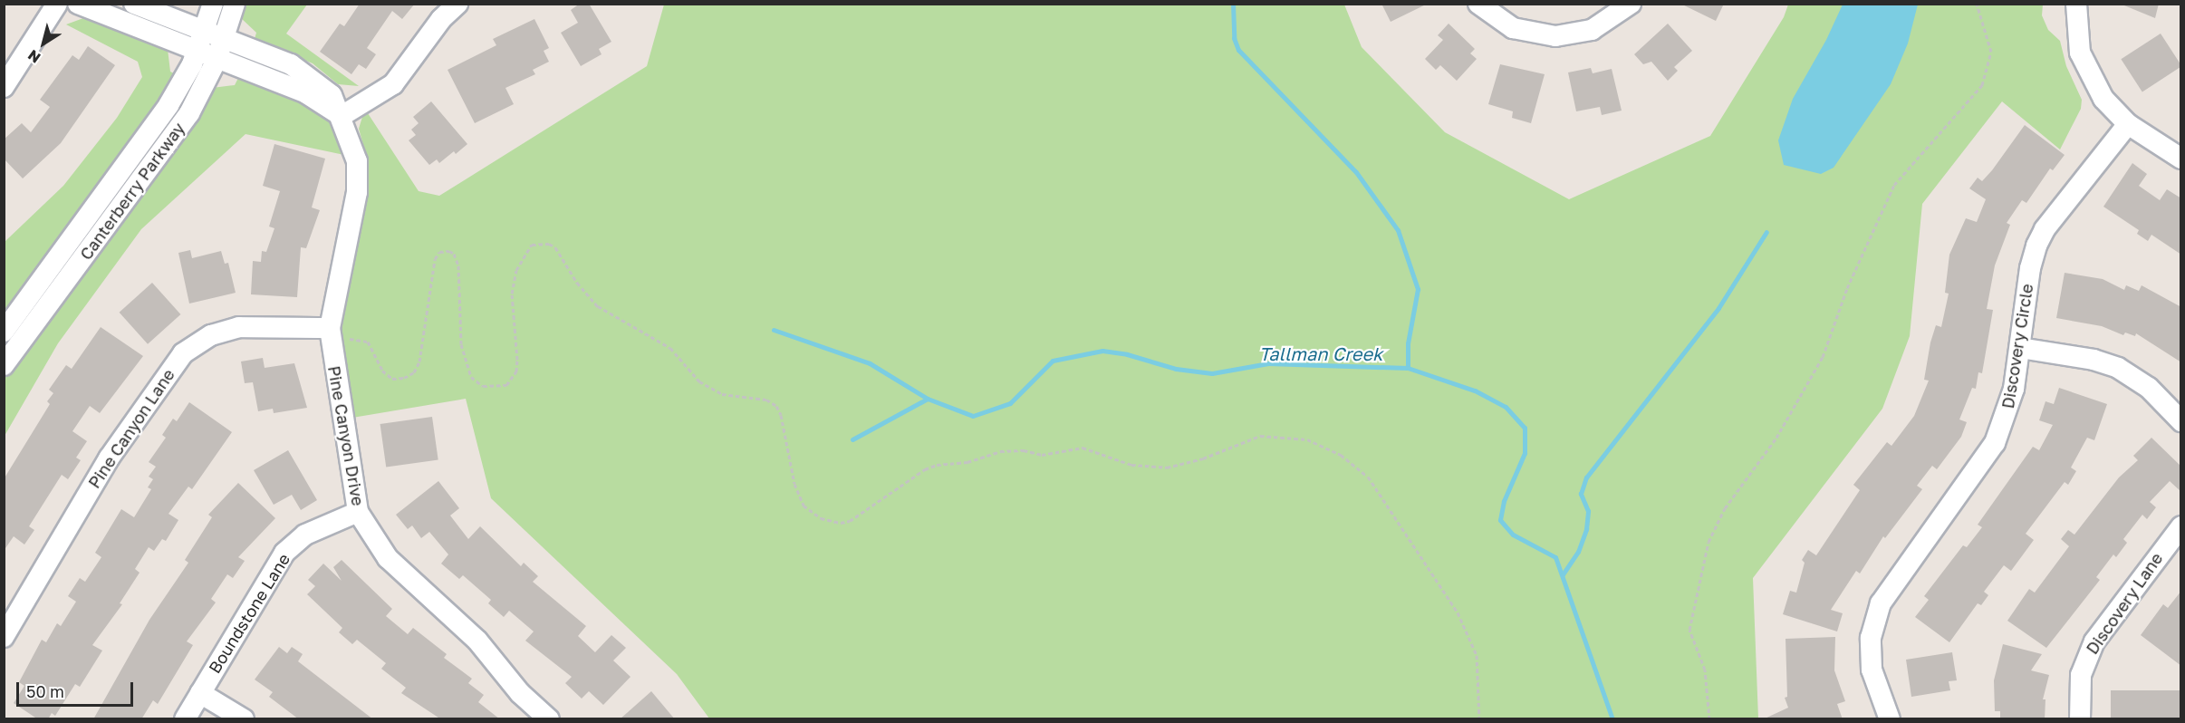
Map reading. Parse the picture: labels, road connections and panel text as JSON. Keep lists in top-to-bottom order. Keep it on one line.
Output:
{"streets":{"street":["Canterberry Parkway","Discovery Circle","Pine Canyon Lane","Pine Canyon Drive","Discovery Lane","Boundstone Lane"]},"crossings":[["Canterberry Parkway","Pine Canyon Drive"],["Pine Canyon Lane","Pine Canyon Drive"],["Pine Canyon Drive","Boundstone Lane"]],"water":["Tallman Creek"],"scale_bar":"50 m","north":"bottom left"}
